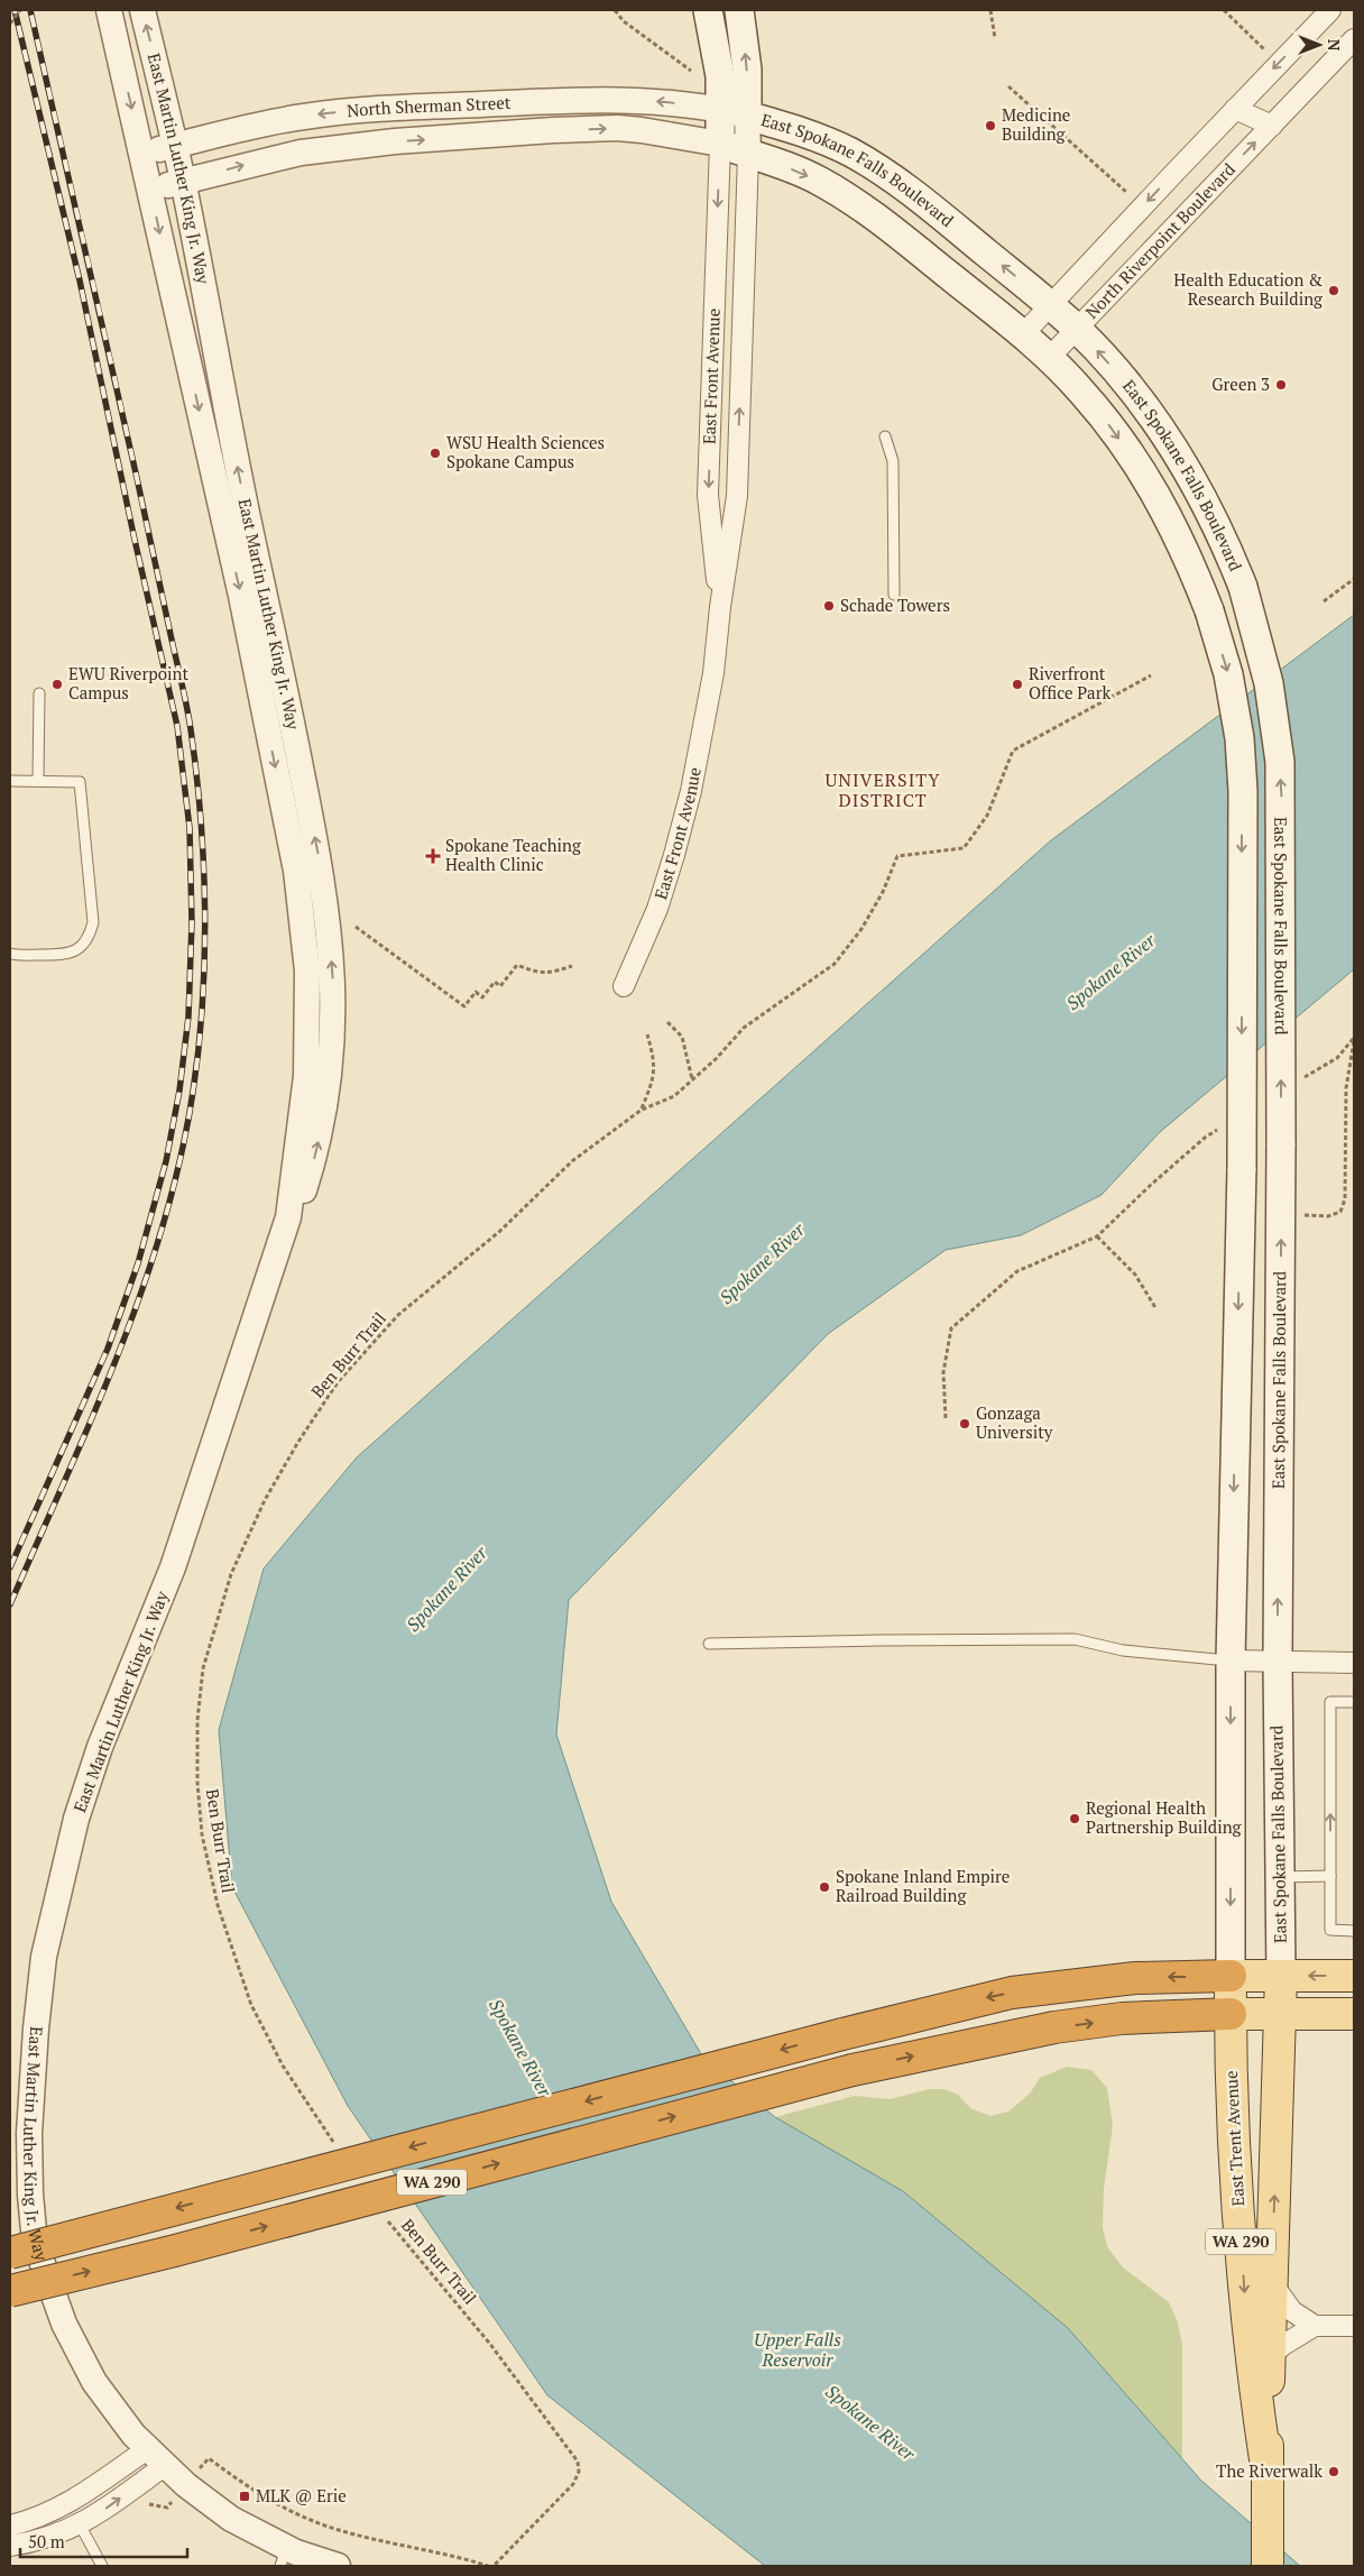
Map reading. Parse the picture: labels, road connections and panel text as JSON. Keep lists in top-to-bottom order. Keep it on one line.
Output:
{"streets":{"highway":["WA 290"],"main road":["East Spokane Falls Boulevard","East Trent Avenue"],"street":["North Sherman Street","East Martin Luther King Jr. Way","North Riverpoint Boulevard","East Front Avenue"],"path":["Ben Burr Trail"]},"crossings":[["North Sherman Street","East Martin Luther King Jr. Way"],["North Sherman Street","East Spokane Falls Boulevard"],["North Sherman Street","East Front Avenue"],["East Spokane Falls Boulevard","North Riverpoint Boulevard"],["East Spokane Falls Boulevard","East Front Avenue"],["East Spokane Falls Boulevard","East Trent Avenue"],["East Spokane Falls Boulevard","WA 290"],["East Trent Avenue","WA 290"]],"districts":["UNIVERSITY DISTRICT"],"water":["Spokane River","Upper Falls Reservoir"],"places":{"other":["Medicine Building","Health Education & Research Building","Green 3","WSU Health Sciences Spokane Campus","Schade Towers","EWU Riverpoint Campus","Riverfront Office Park","Gonzaga University","Regional Health Partnership Building","Spokane Inland Empire Railroad Building","The Riverwalk"],"health":["Spokane Teaching Health Clinic"],"transit":["MLK @ Erie"]},"scale_bar":"50 m","north":"right"}
